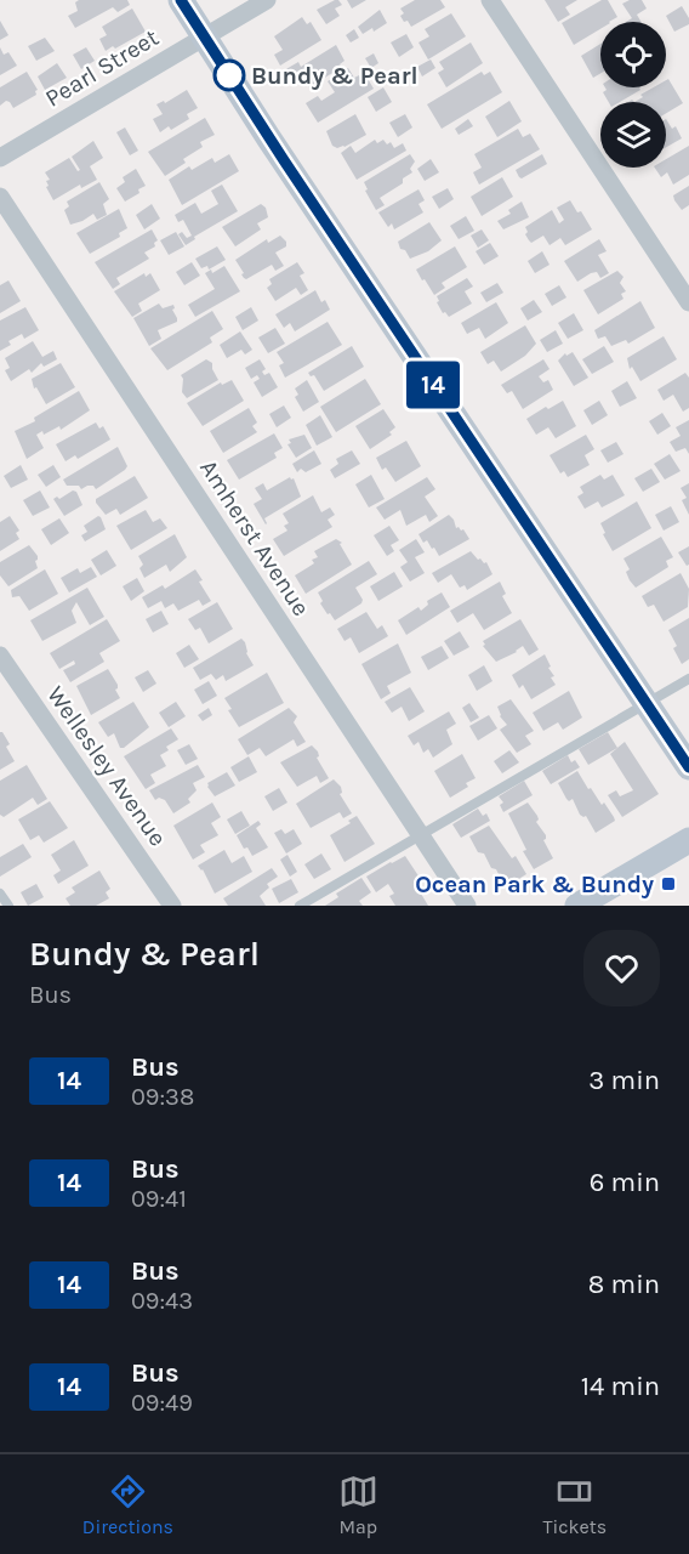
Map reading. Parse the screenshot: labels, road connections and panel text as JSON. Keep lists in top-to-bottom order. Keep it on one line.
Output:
{"streets":{"street":["Pearl Street","Amherst Avenue","Wellesley Avenue"]},"places":{"other":["Bundy & Pearl"],"transit":["Ocean Park & Bundy"]},"lines":["bus line 14"],"page":{"on_map":"14","heading":["Bundy & Pearl","Bus"],"list":[{"mark":"14","name":"Bus","note":"09:38","value":"3 min"},{"mark":"14","name":"Bus","note":"09:41","value":"6 min"},{"mark":"14","name":"Bus","note":"09:43","value":"8 min"},{"mark":"14","name":"Bus","note":"09:49","value":"14 min"}],"tabs":["Directions","Map","Tickets"]}}
